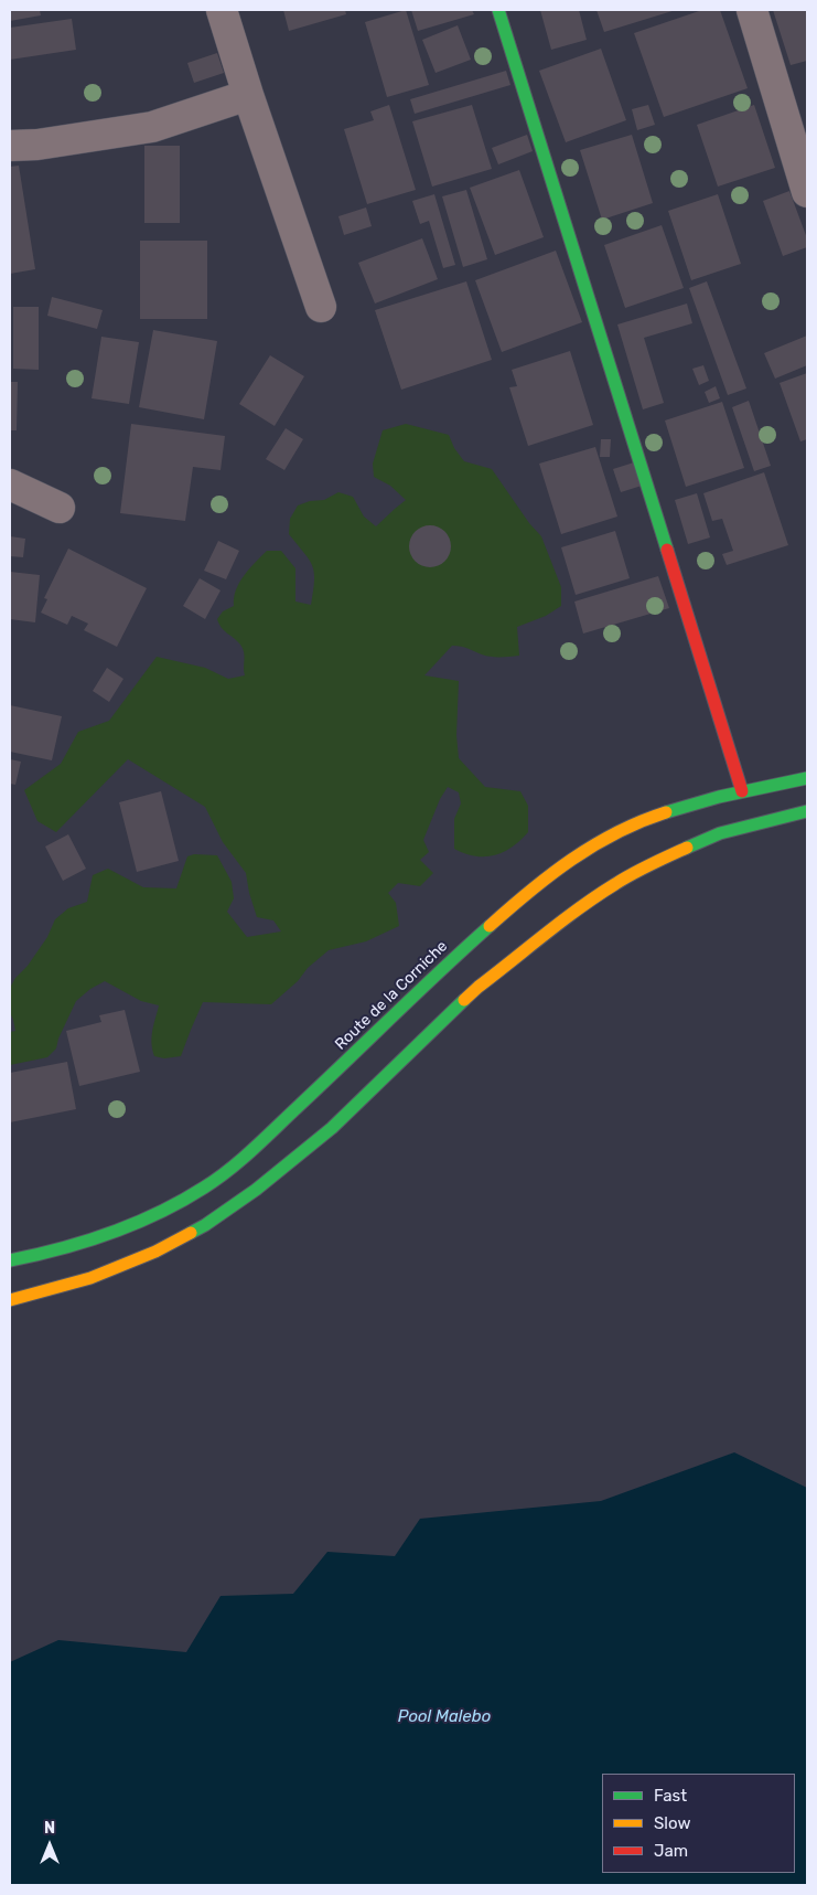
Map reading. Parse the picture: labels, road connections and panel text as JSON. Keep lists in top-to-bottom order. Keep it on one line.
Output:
{"streets":{"main road":["Route de la Corniche"]},"water":["Pool Malebo"],"legend":["Fast","Slow","Jam"],"north":"top"}
